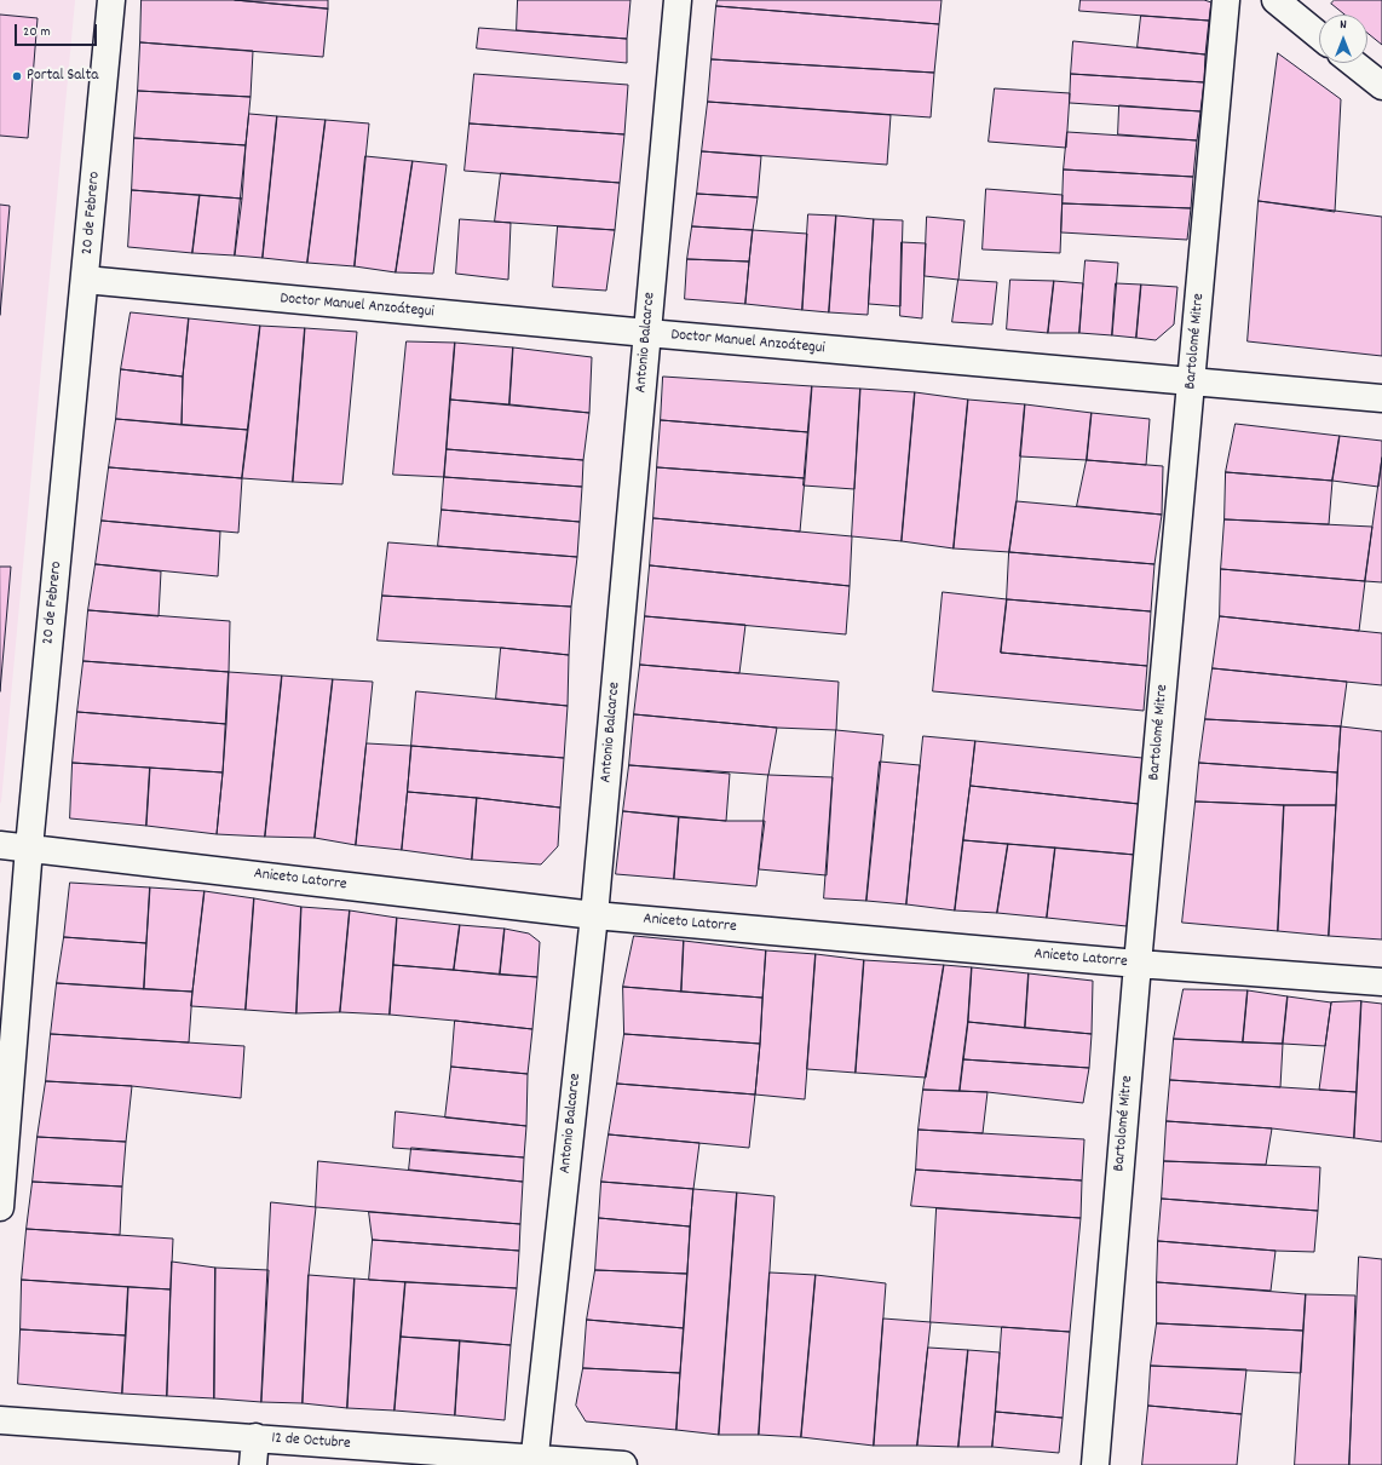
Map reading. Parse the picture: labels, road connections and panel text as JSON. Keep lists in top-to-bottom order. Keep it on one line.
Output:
{"streets":{"street":["20 de Febrero","Doctor Manuel Anzoátegui","Bartolomé Mitre","Antonio Balcarce","Aniceto Latorre","12 de Octubre"]},"crossings":[["20 de Febrero","Doctor Manuel Anzoátegui"],["20 de Febrero","Aniceto Latorre"],["Doctor Manuel Anzoátegui","Bartolomé Mitre"],["Doctor Manuel Anzoátegui","Antonio Balcarce"],["Bartolomé Mitre","Aniceto Latorre"],["Antonio Balcarce","Aniceto Latorre"],["Antonio Balcarce","12 de Octubre"]],"places":["Portal Salta"],"scale_bar":"20 m","north":"top"}
